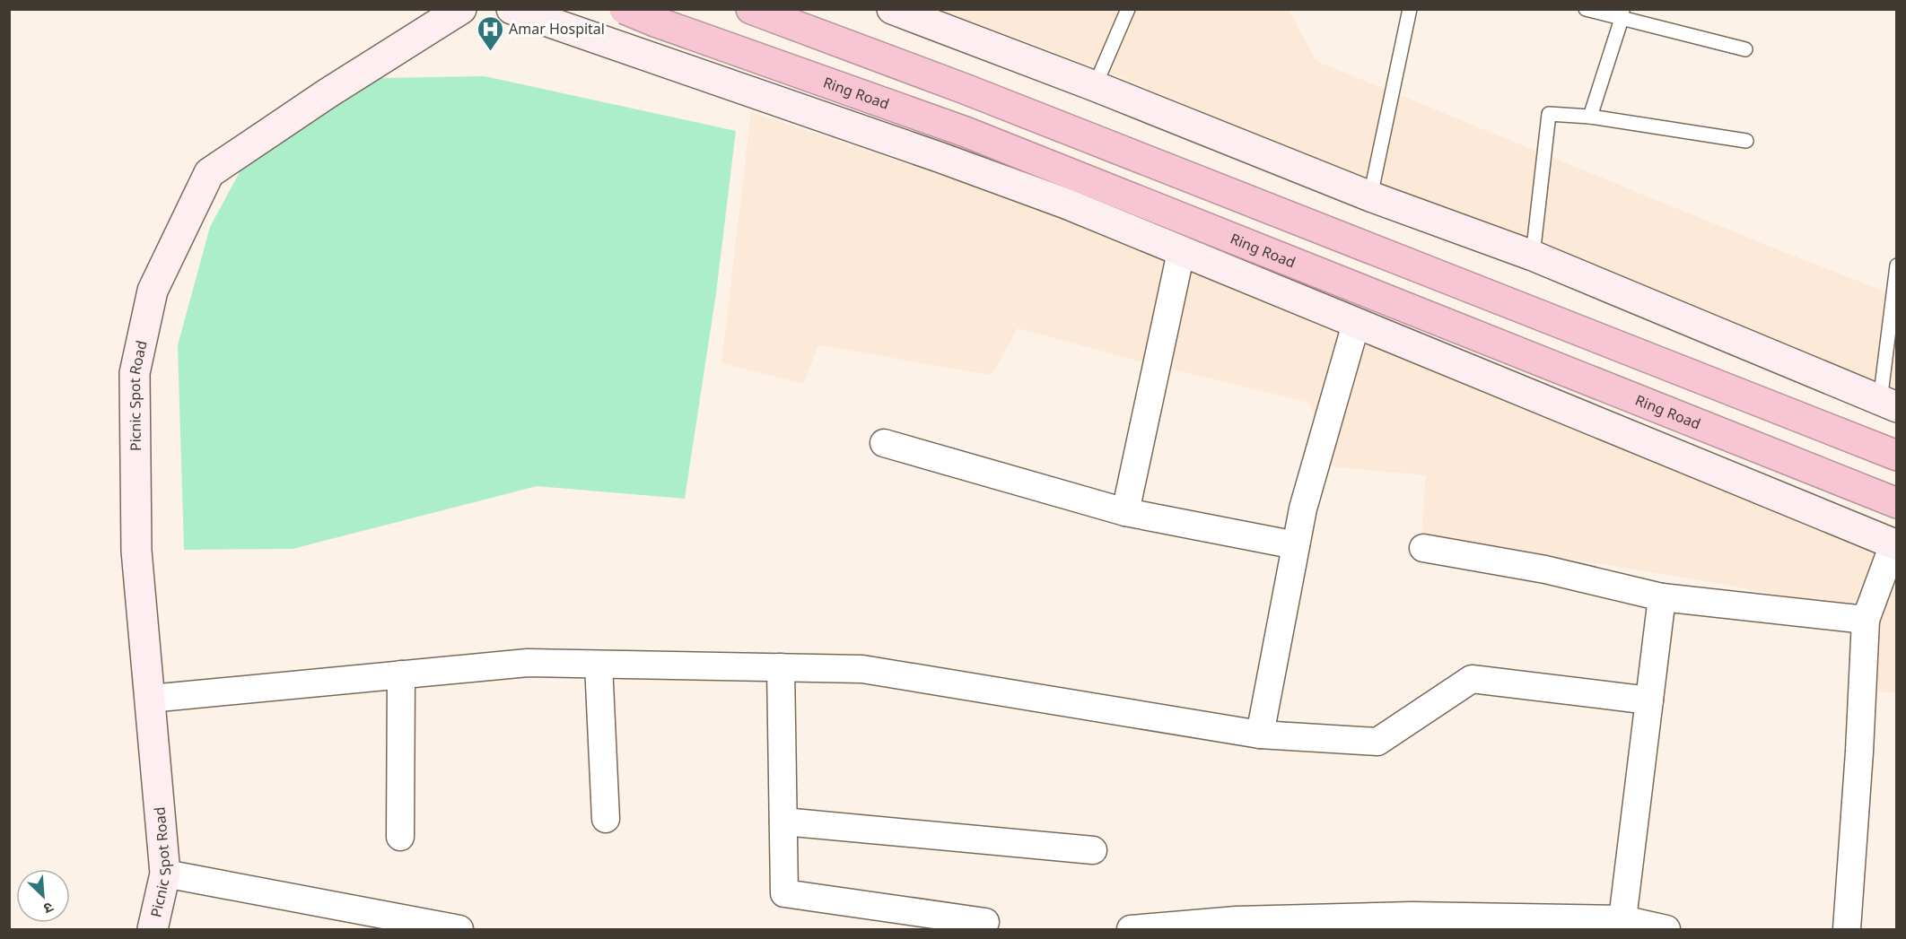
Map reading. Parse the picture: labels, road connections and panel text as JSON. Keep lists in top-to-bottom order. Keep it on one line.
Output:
{"streets":{"highway":["Ring Road"],"street":["Picnic Spot Road"]},"places":{"hospital":["Amar Hospital"]},"north":"bottom right"}
